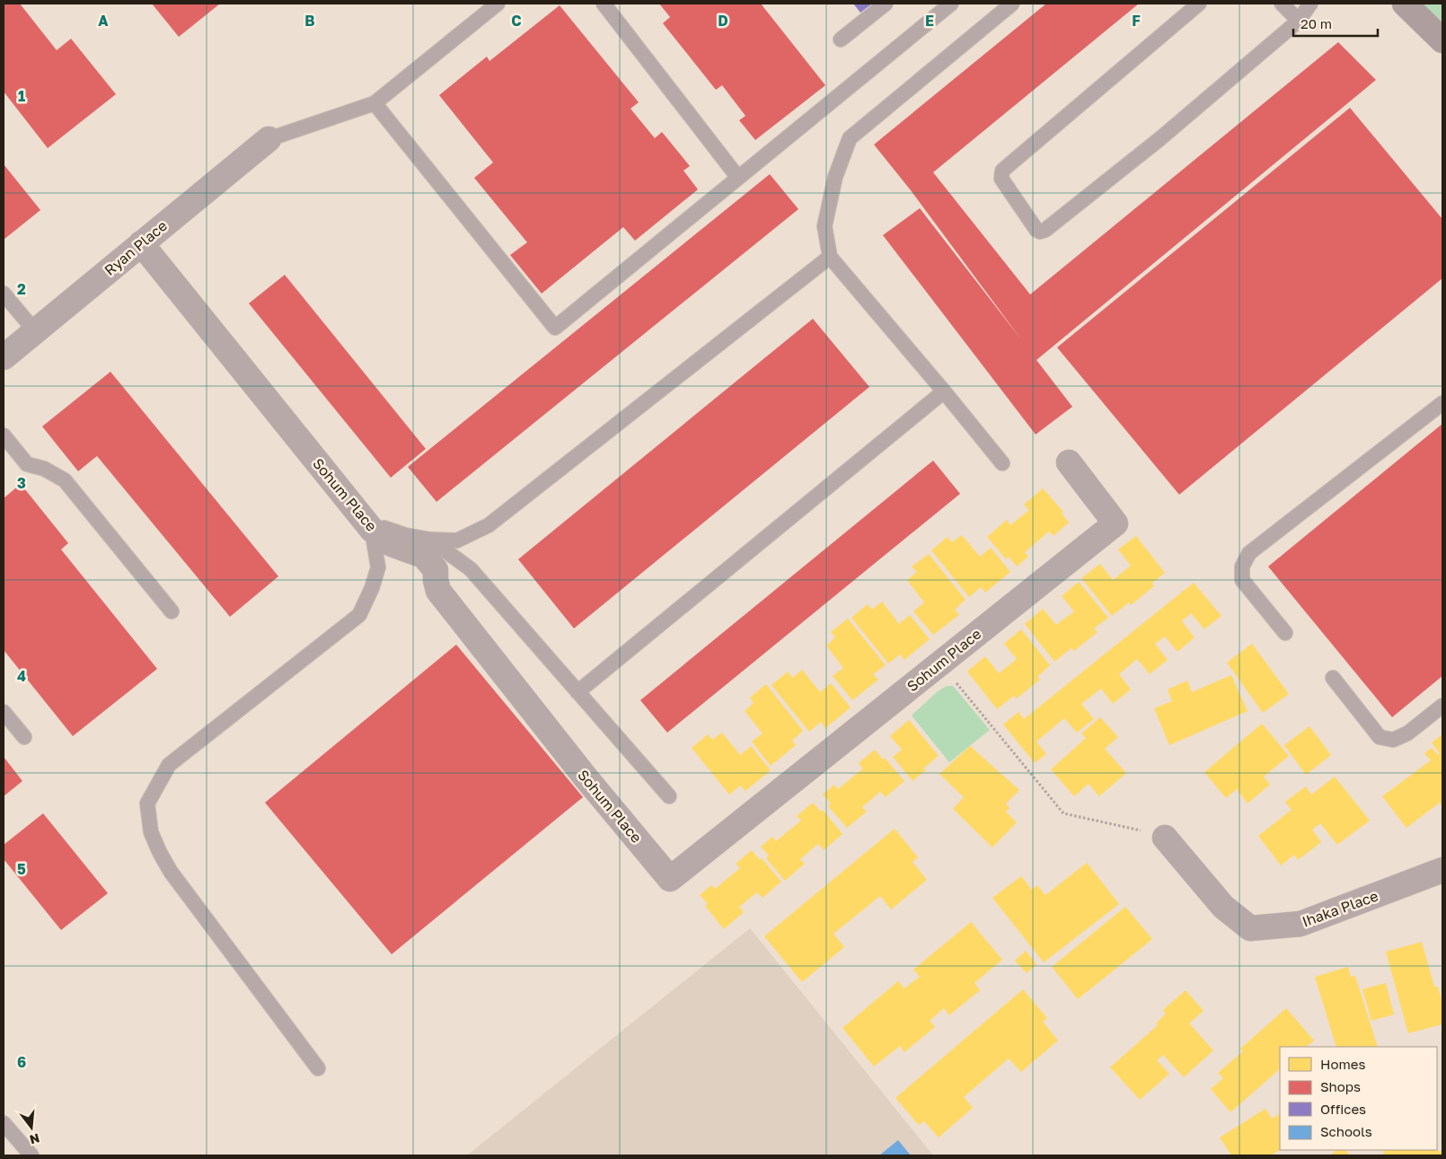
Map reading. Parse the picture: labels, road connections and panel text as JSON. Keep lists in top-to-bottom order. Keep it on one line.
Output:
{"streets":{"street":["Ryan Place","Sohum Place","Ihaka Place"]},"crossings":[["Ryan Place","Sohum Place"]],"legend":["Homes","Shops","Offices","Schools"],"scale_bar":"20 m","north":"bottom","grid":{"columns":["A","B","C","D","E","F"],"rows":["1","2","3","4","5","6"]}}
